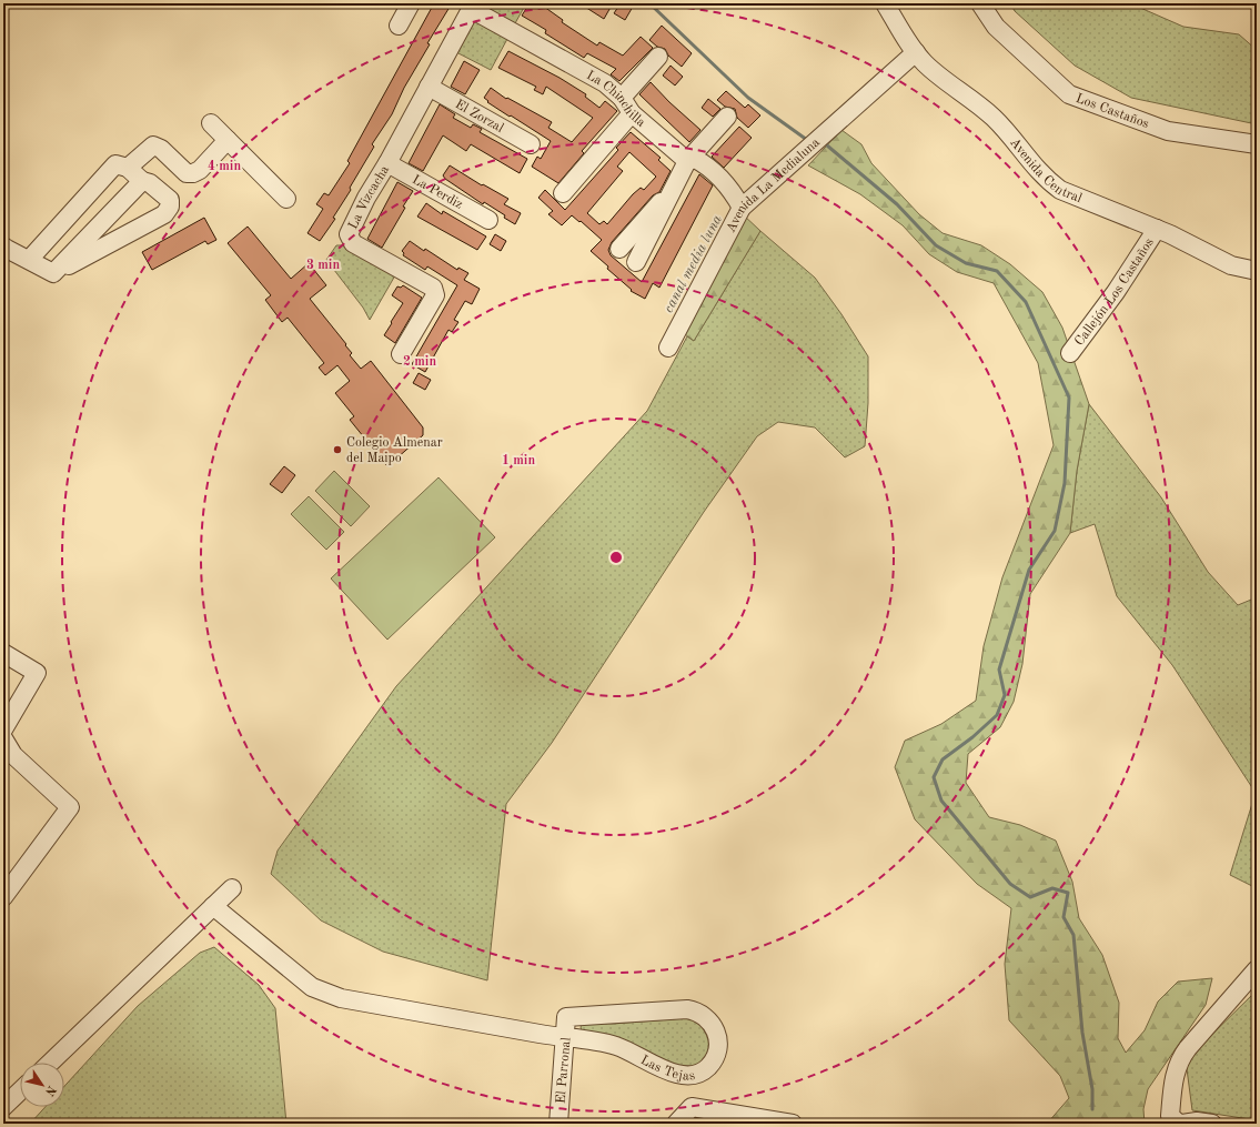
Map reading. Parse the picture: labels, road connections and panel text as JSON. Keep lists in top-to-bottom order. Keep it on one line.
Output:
{"streets":{"street":["La Chinchilla","Los Castaños","El Zorzal","Avenida Central","Avenida La Medialuna","La Perdiz","La Vizcacha","Callejón Los Castaños","Las Tejas","El Parronal"]},"crossings":[["La Chinchilla","Avenida La Medialuna"],["La Chinchilla","La Vizcacha"],["El Zorzal","La Vizcacha"],["Avenida Central","Avenida La Medialuna"],["Avenida Central","Callejón Los Castaños"],["La Perdiz","La Vizcacha"],["Las Tejas","El Parronal"]],"water":["canal media luna"],"places":["Colegio Almenar del Maipo"],"north":"bottom right","rings":["4 min","3 min","2 min","1 min"]}
